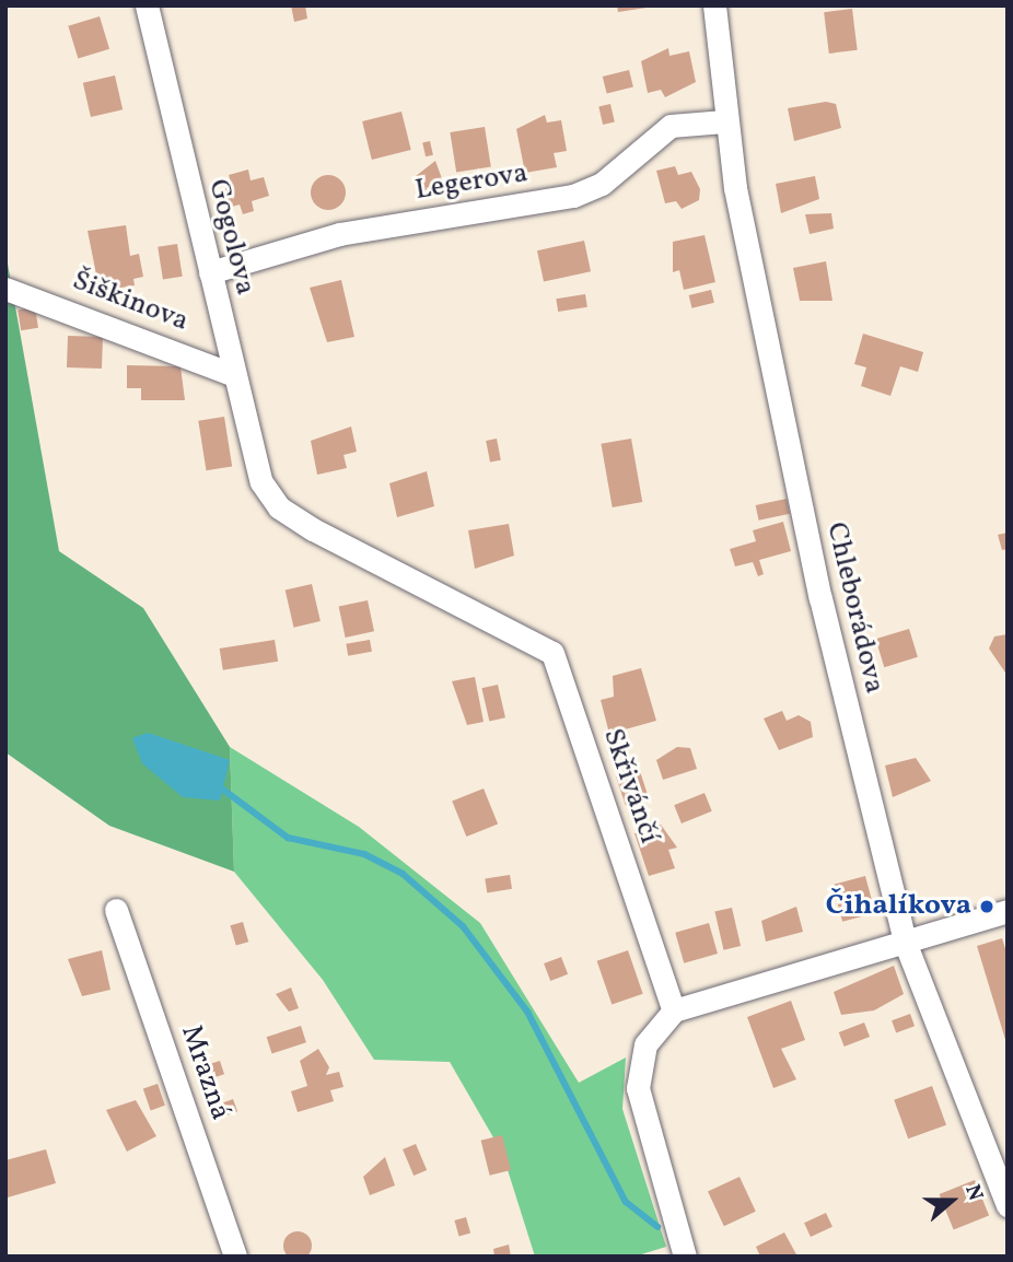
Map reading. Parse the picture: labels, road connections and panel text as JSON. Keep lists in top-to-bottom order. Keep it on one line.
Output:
{"streets":{"street":["Legerova","Gogolova","Šiškinova","Chleborádova","Skřivánčí","Mrazná"]},"crossings":[["Legerova","Gogolova"],["Legerova","Chleborádova"],["Gogolova","Šiškinova"],["Gogolova","Skřivánčí"]],"places":["Čihalíkova"],"north":"right"}
